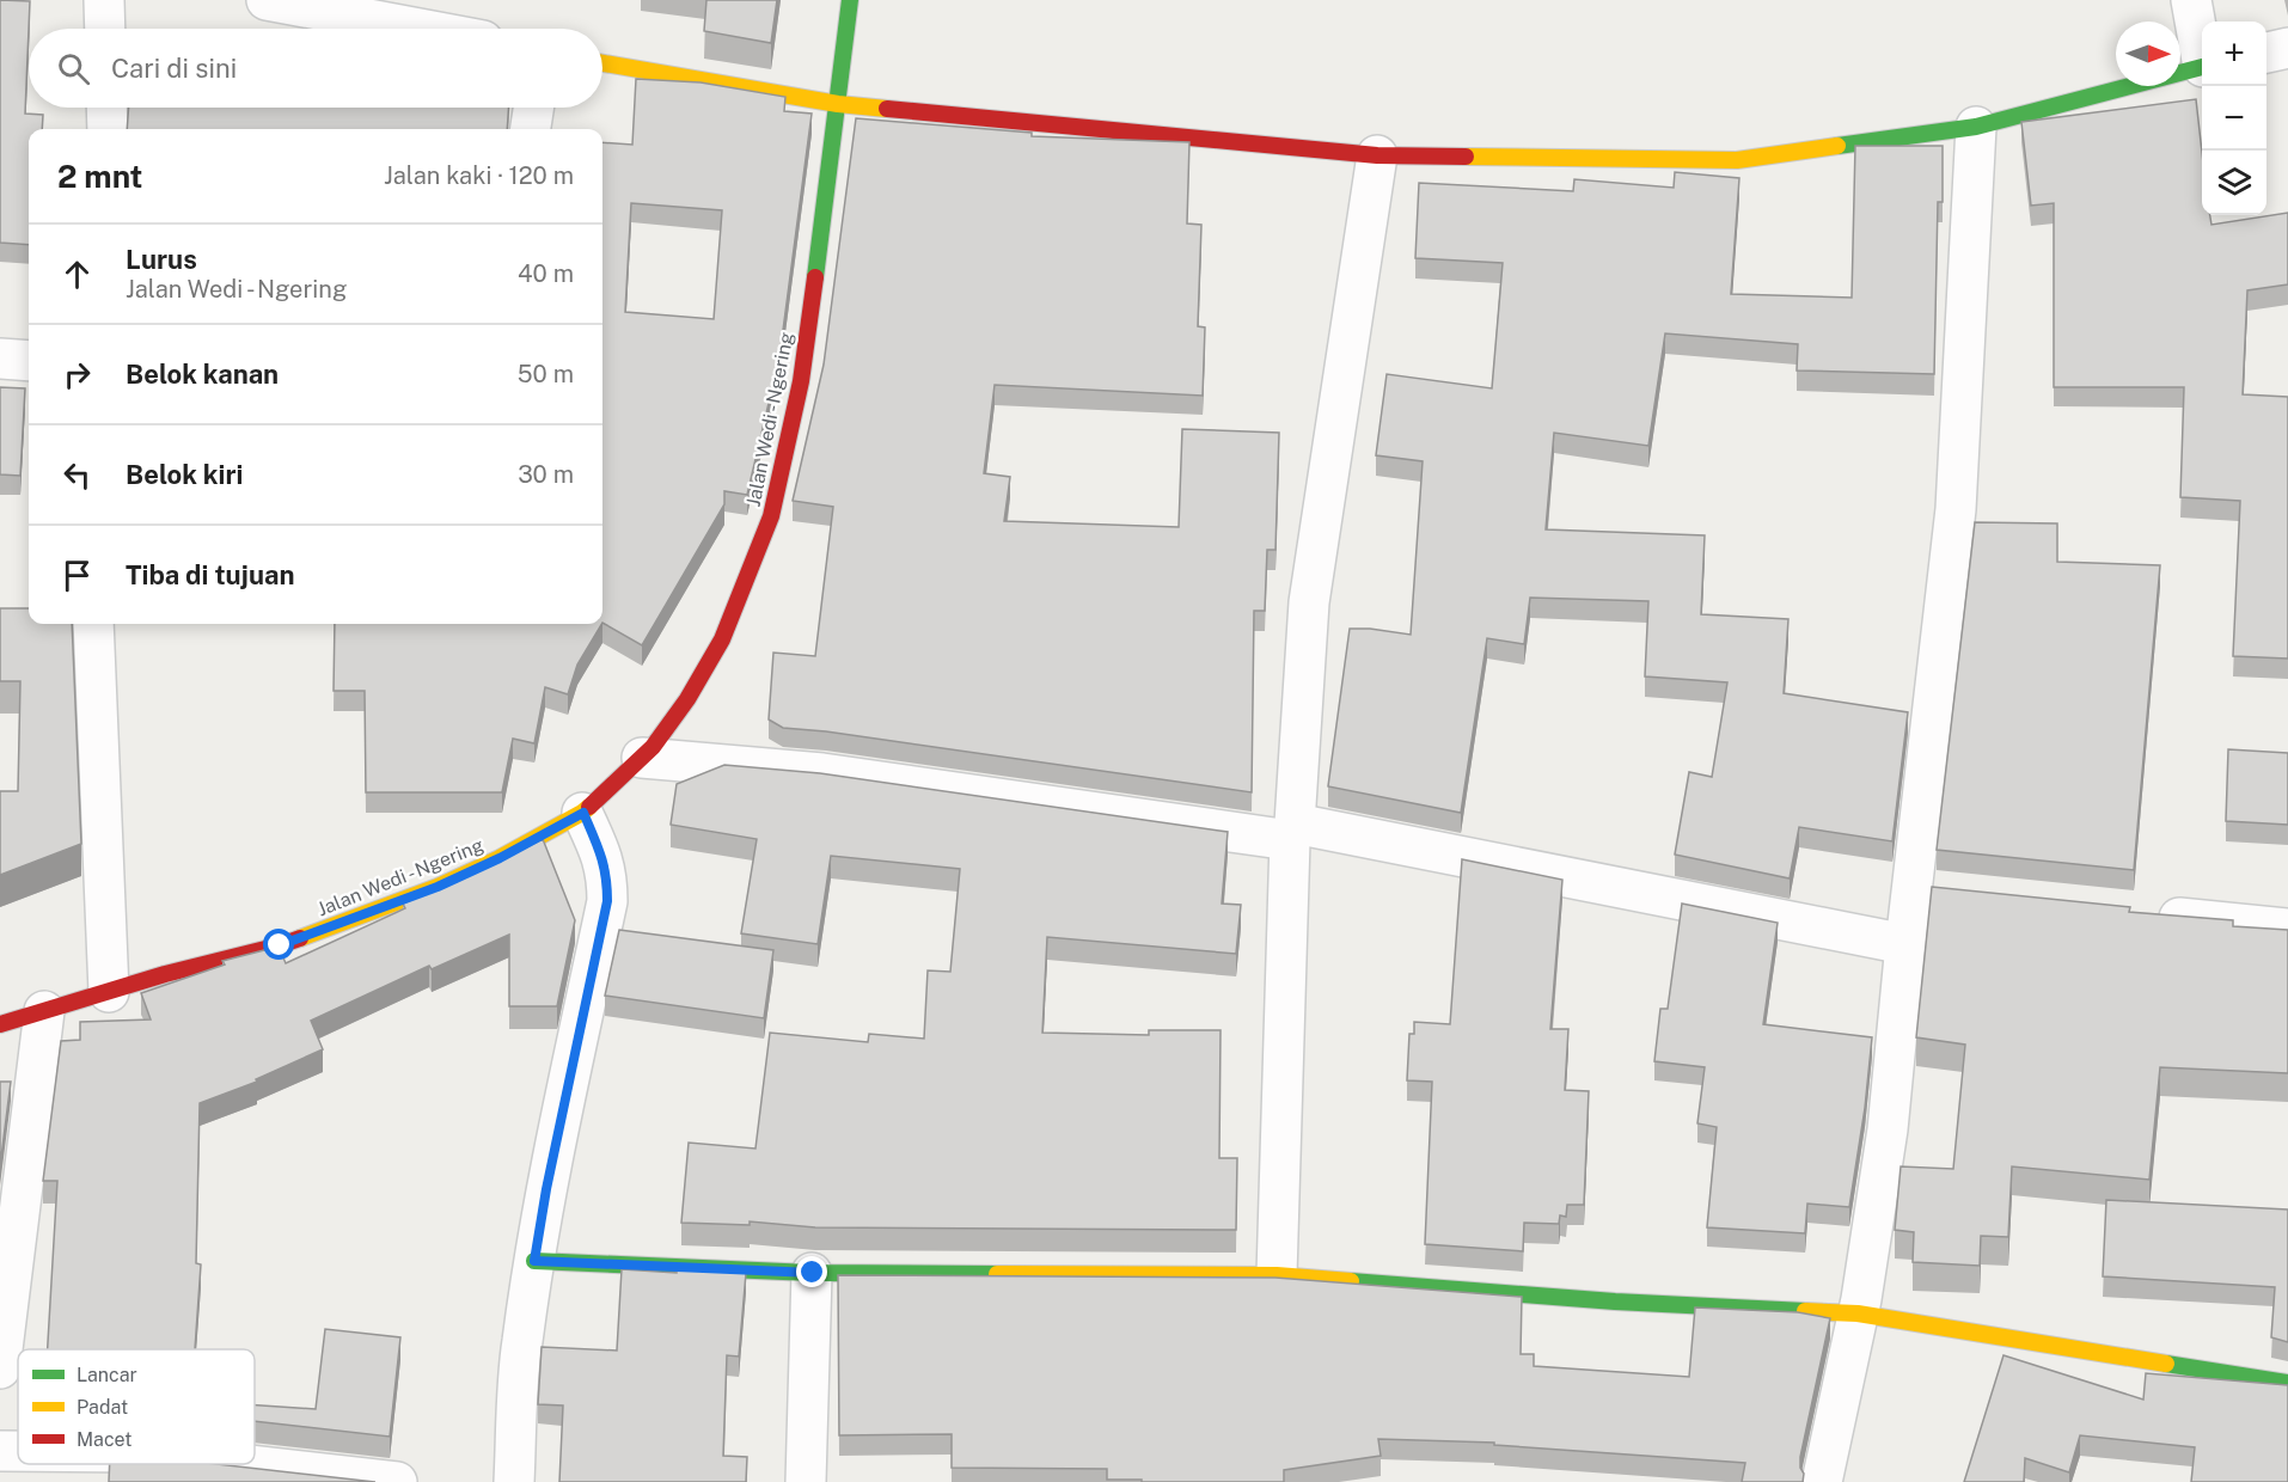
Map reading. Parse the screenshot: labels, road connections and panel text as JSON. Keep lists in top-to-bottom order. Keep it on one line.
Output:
{"streets":{"street":["Jalan Wedi - Ngering"]},"legend":["Lancar","Padat","Macet"],"north":"right","page":{"map_buttons":["+","−"],"search":"Cari di sini","heading":["2 mnt","Jalan kaki · 120 m"],"list":[["Lurus","Jalan Wedi - Ngering","40 m"],["Belok kanan","50 m"],["Belok kiri","30 m"],"Tiba di tujuan"]}}
